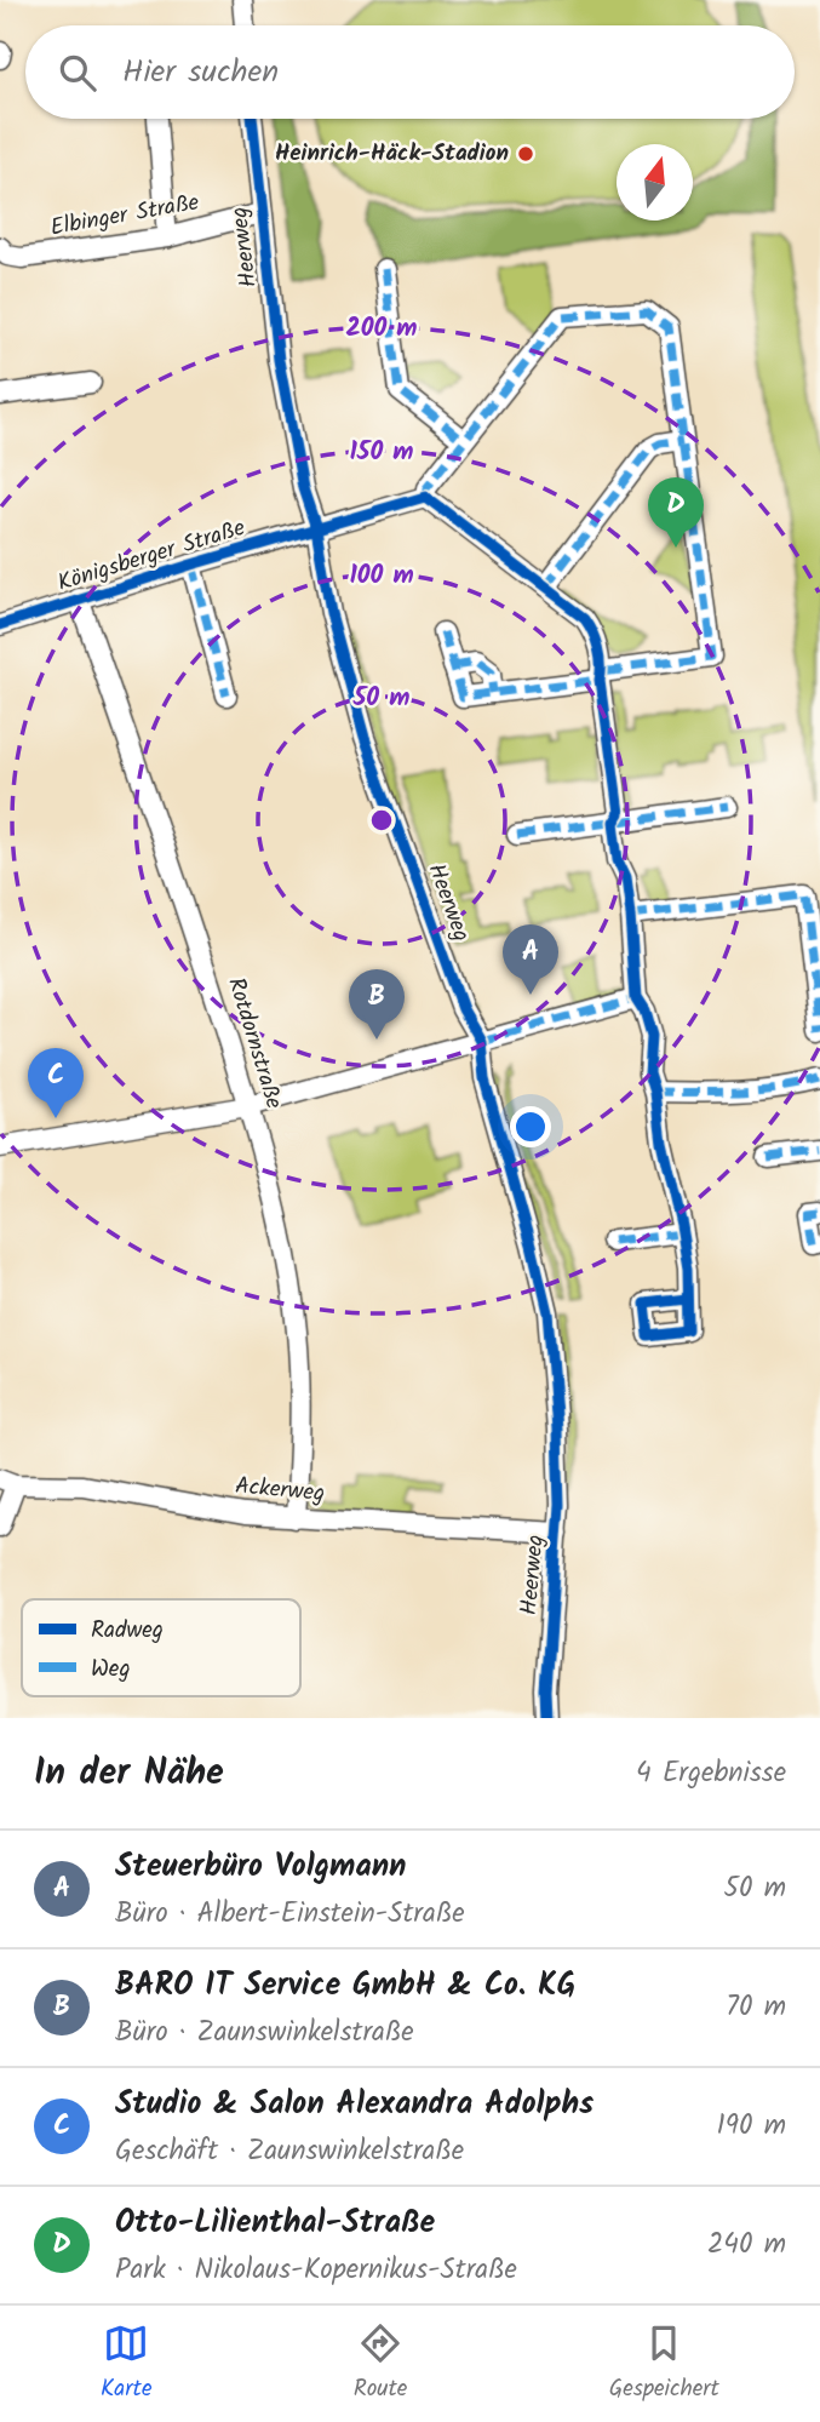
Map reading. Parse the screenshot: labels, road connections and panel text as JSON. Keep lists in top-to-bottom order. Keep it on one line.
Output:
{"streets":{"street":["Elbinger Straße","Heerweg","Königsberger Straße","Rotdornstraße","Ackerweg"]},"crossings":[["Elbinger Straße","Heerweg"],["Heerweg","Königsberger Straße"],["Heerweg","Ackerweg"],["Königsberger Straße","Rotdornstraße"],["Rotdornstraße","Ackerweg"]],"places":["Heinrich-Häck-Stadion"],"legend":["Radweg","Weg"],"north":"top","page":{"search":"Hier suchen","pins":["D","A","B","C"],"heading":["In der Nähe","4 Ergebnisse"],"list":[{"mark":"A","name":"Steuerbüro Volgmann","note":"Büro · Albert-Einstein-Straße","value":"50 m"},{"mark":"B","name":"BARO IT Service GmbH & Co. KG","note":"Büro · Zaunswinkelstraße","value":"70 m"},{"mark":"C","name":"Studio & Salon Alexandra Adolphs","note":"Geschäft · Zaunswinkelstraße","value":"190 m"},{"mark":"D","name":"Otto-Lilienthal-Straße","note":"Park · Nikolaus-Kopernikus-Straße","value":"240 m"}],"nav":["Karte","Route","Gespeichert"]},"rings":["200 m","150 m","100 m","50 m"]}
